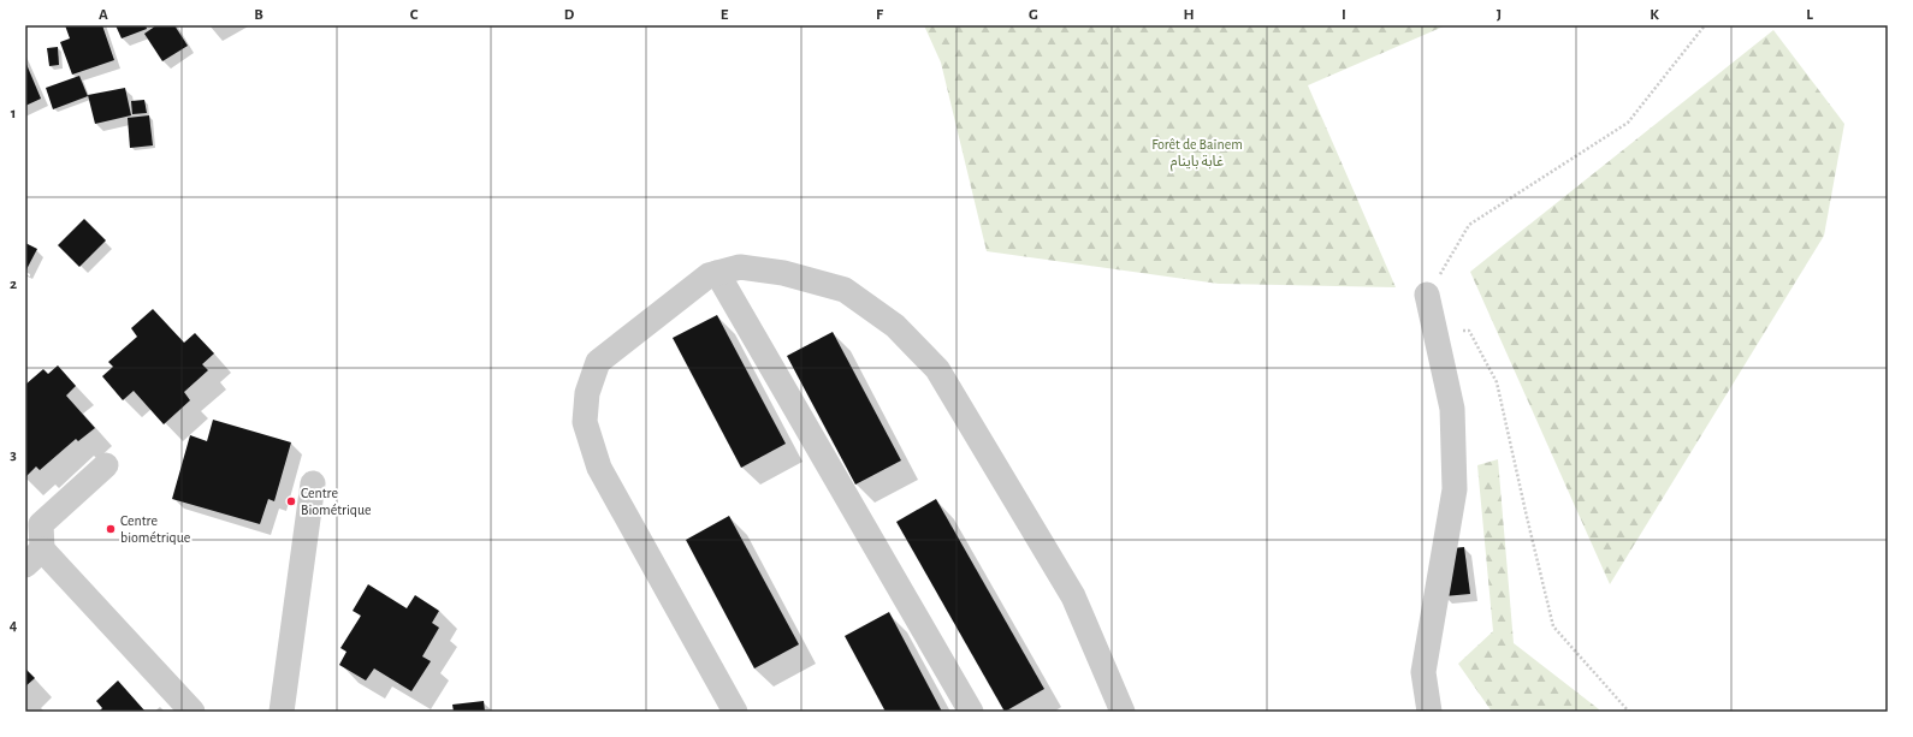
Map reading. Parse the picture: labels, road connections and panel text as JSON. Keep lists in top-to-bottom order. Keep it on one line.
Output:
{"parks":["Forêt de Baïnem غابة باينام"],"places":["Centre Biométrique","Centre biométrique"],"grid":{"columns":["A","B","C","D","E","F","G","H","I","J","K","L"],"rows":["1","2","3","4"]}}
